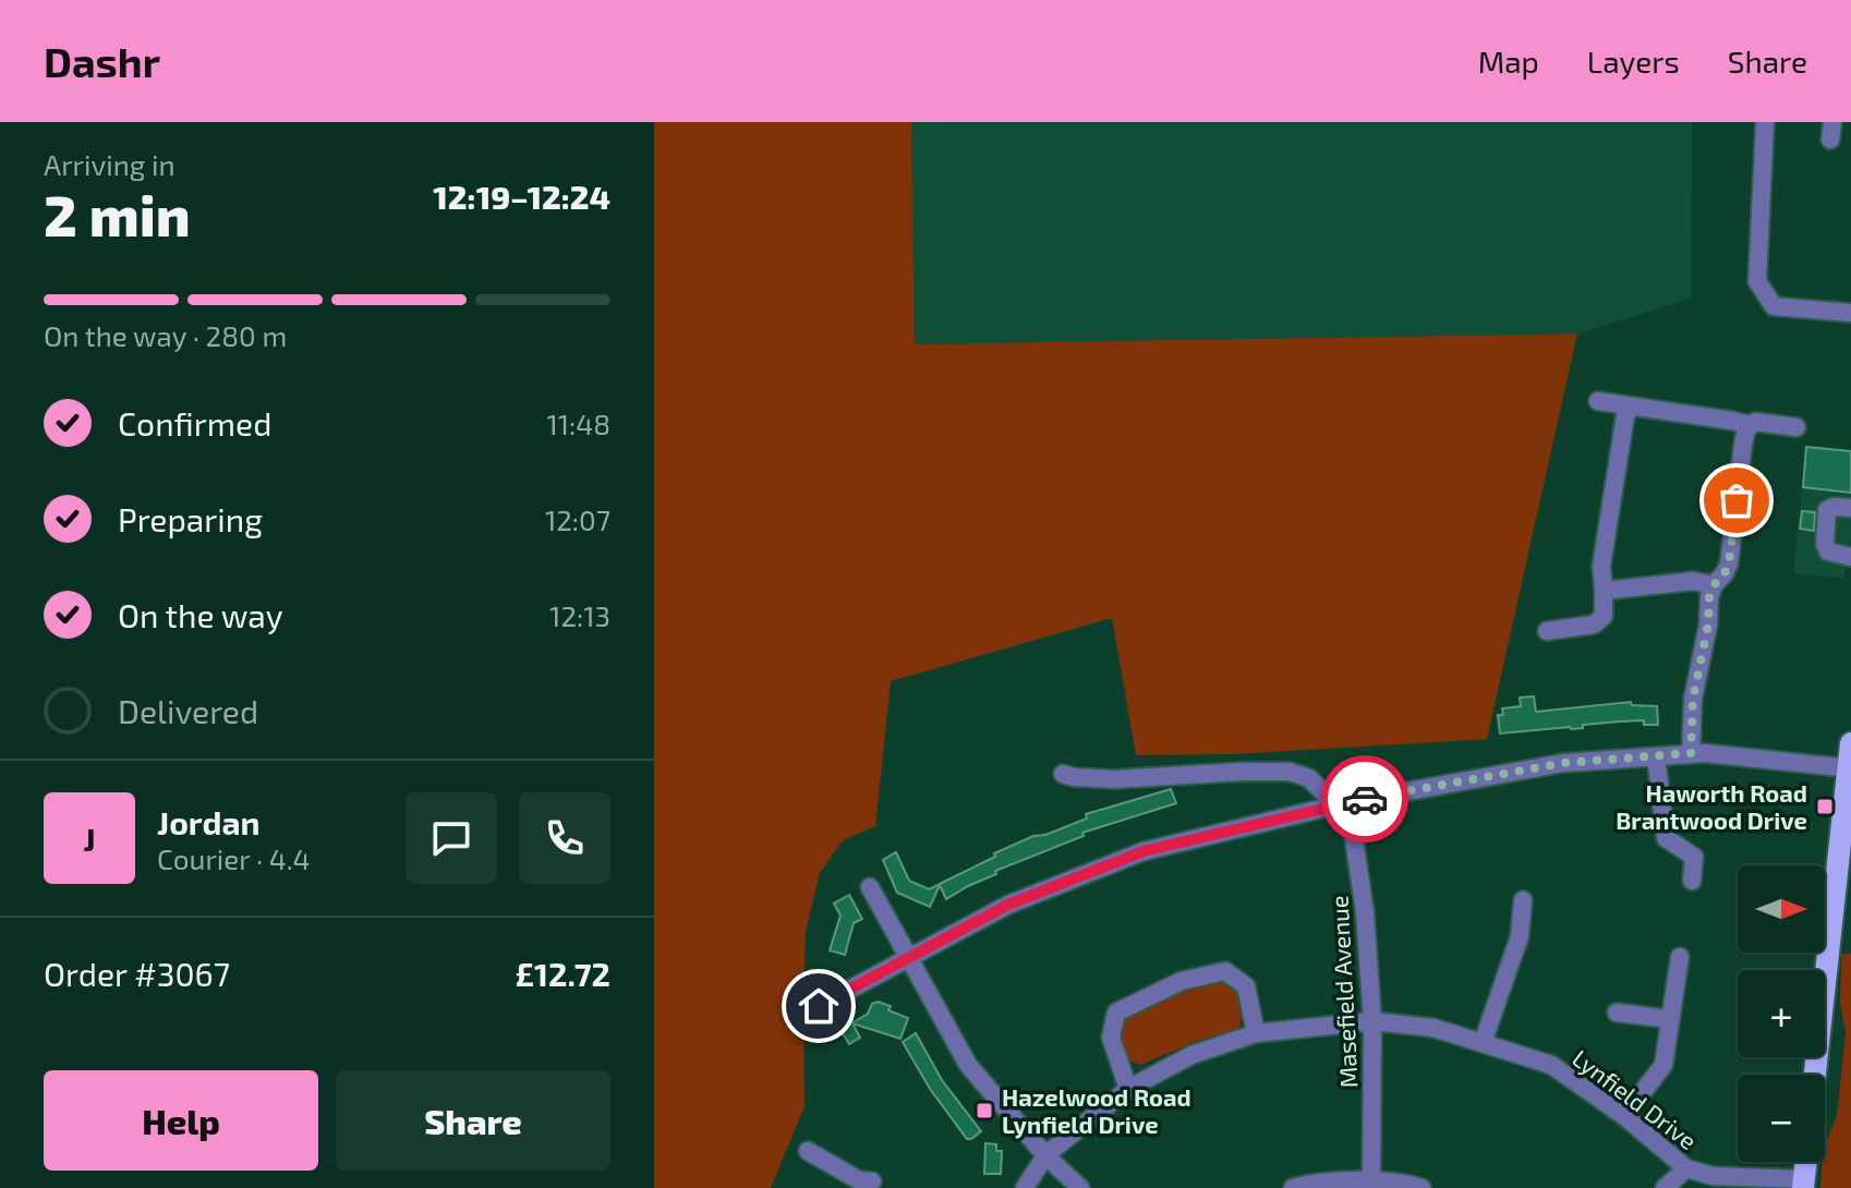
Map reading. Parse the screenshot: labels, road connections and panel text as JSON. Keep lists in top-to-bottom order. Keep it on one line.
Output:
{"streets":{"street":["Masefield Avenue","Lynfield Drive"]},"crossings":[["Masefield Avenue","Lynfield Drive"]],"places":{"transit":["Haworth Road Brantwood Drive","Hazelwood Road Lynfield Drive"]},"north":"right","page":{"header":"Dashr","nav":["Map","Layers","Share"],"heading":["2 min","Arriving in","12:19–12:24"],"panel":["Jordan","Courier · 4.4","Order #3067","£12.72"],"bar":"On the way · 280 m","list":[["Confirmed","11:48"],["Preparing","12:07"],["On the way","12:13"],"Delivered"],"round":"J","map_buttons":["+","−"],"buttons":["Help","Share"]}}
